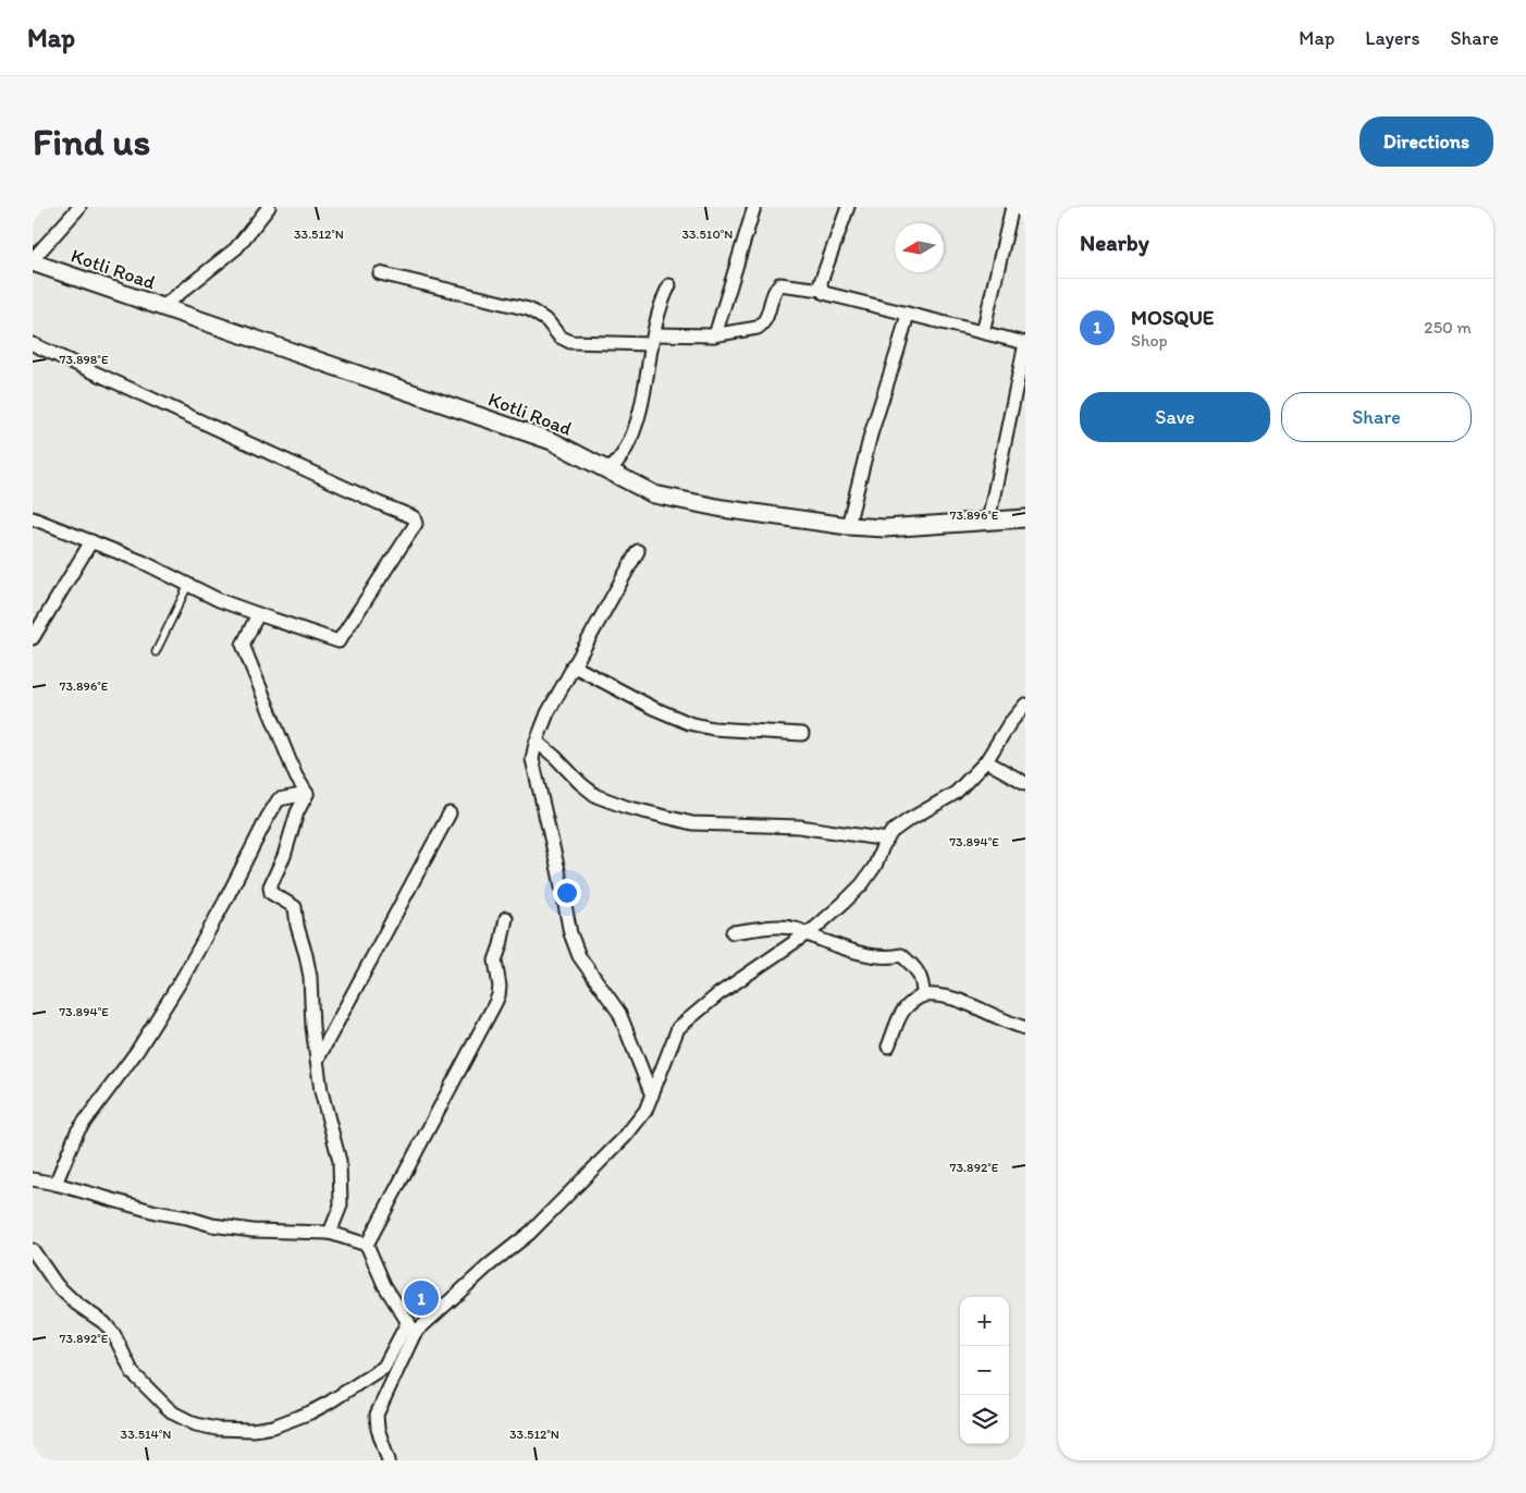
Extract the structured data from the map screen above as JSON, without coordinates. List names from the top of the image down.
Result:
{
  "streets": {
    "main road": ["Kotli Road"]
  },
  "north": "left",
  "page": {
    "header": "Map",
    "nav": ["Map", "Layers", "Share"],
    "buttons": [
      "Directions",
      ["Save", "Share"]
    ],
    "title": "Find us",
    "heading": "Nearby",
    "list": [
      {
        "mark": "1",
        "name": "MOSQUE",
        "note": "Shop",
        "value": "250 m"
      }
    ],
    "pins": "1",
    "map_buttons": ["+", "−"]
  },
  "coordinates": [
    "33.512°N",
    "33.510°N",
    "73.898°E",
    "73.896°E",
    "73.894°E",
    "73.892°E",
    "33.514°N"
  ]
}
